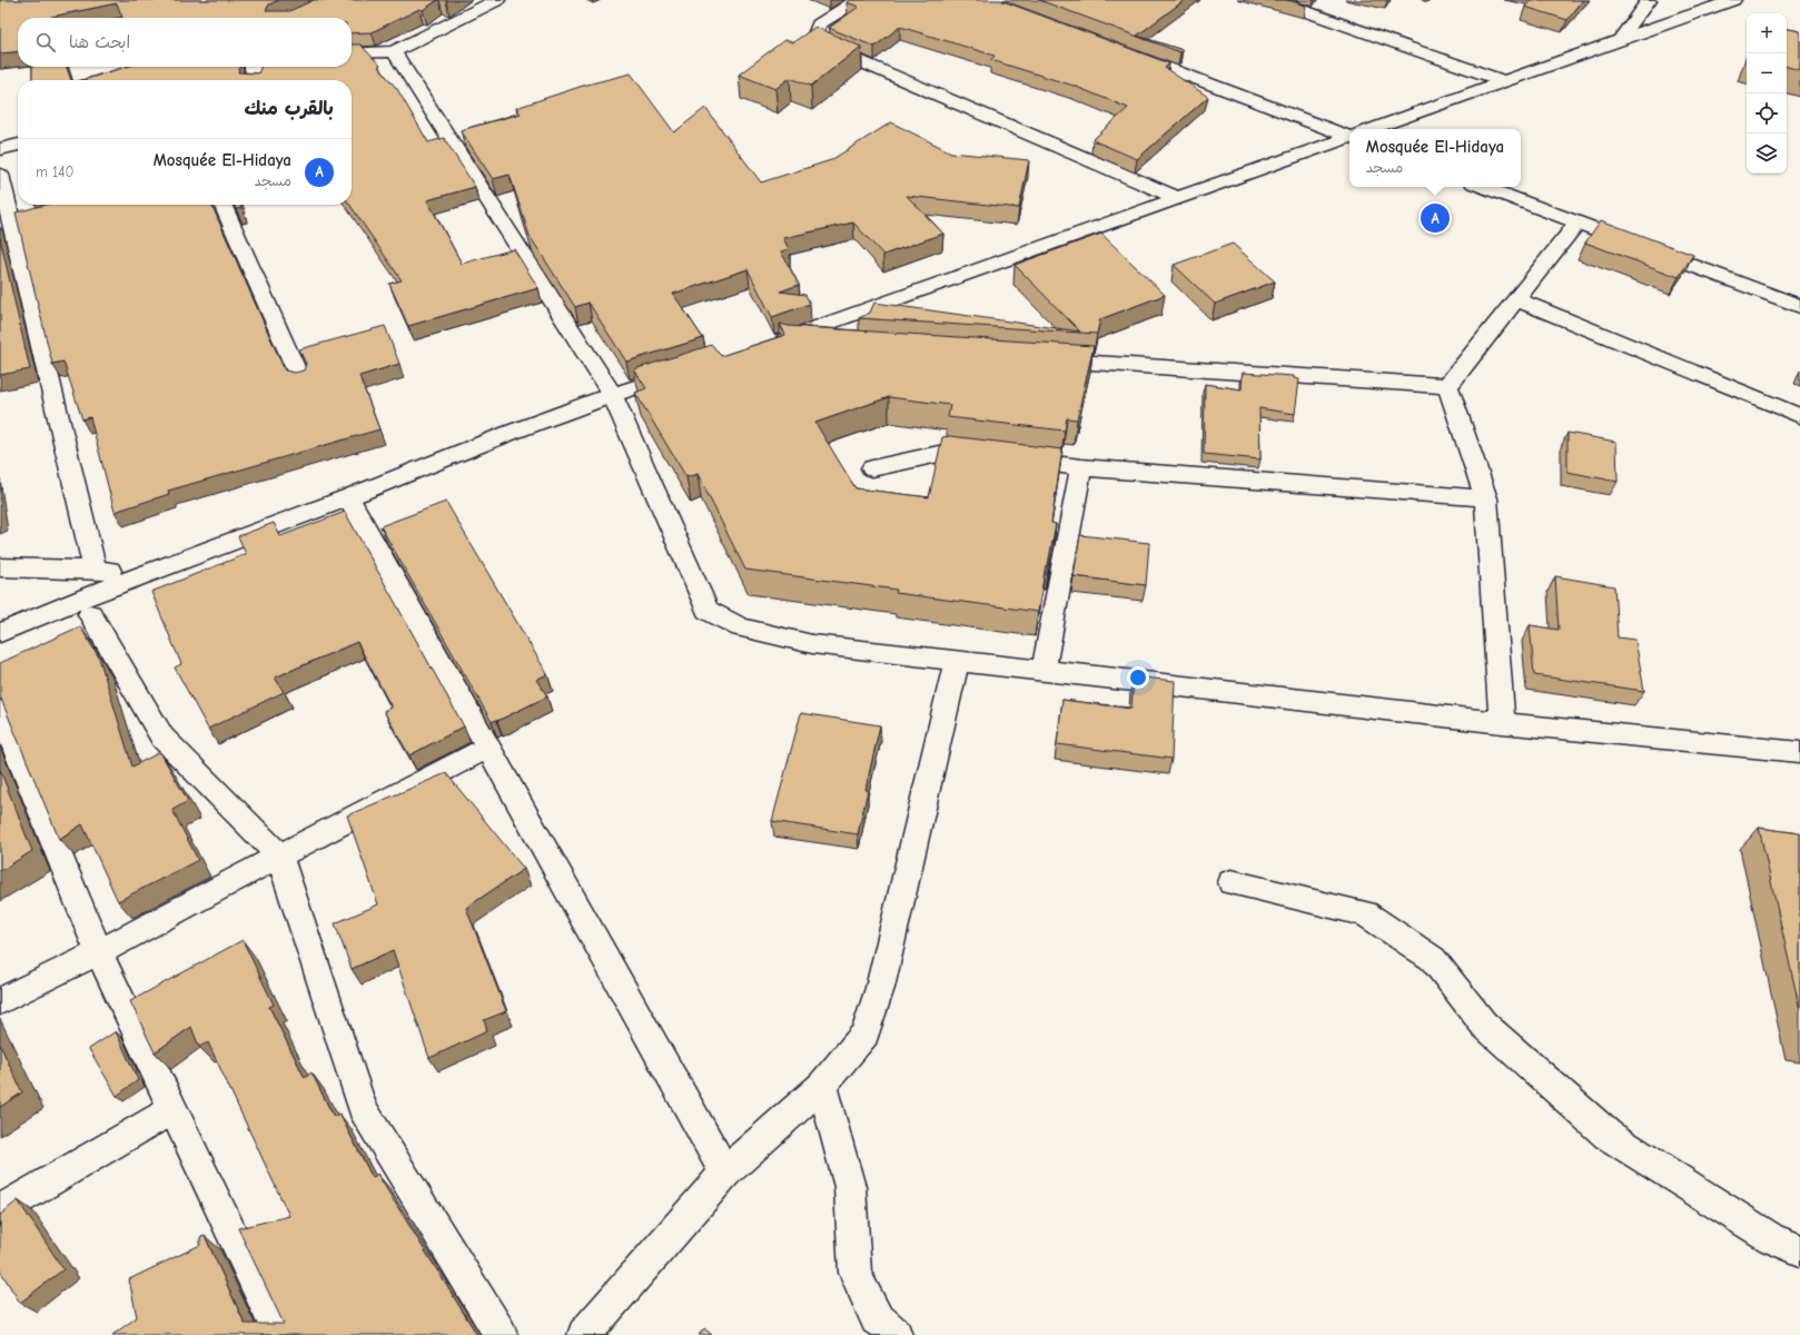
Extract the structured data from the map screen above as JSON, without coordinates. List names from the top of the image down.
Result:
{
  "page": {
    "map_buttons": ["+", "−"],
    "search": "ابحث هنا",
    "heading": "بالقرب منك",
    "popup": ["Mosquée El-Hidaya", "مسجد"],
    "list": [
      {
        "mark": "A",
        "name": "Mosquée El-Hidaya",
        "note": "مسجد",
        "value": "140 m"
      }
    ],
    "pins": "A"
  }
}
